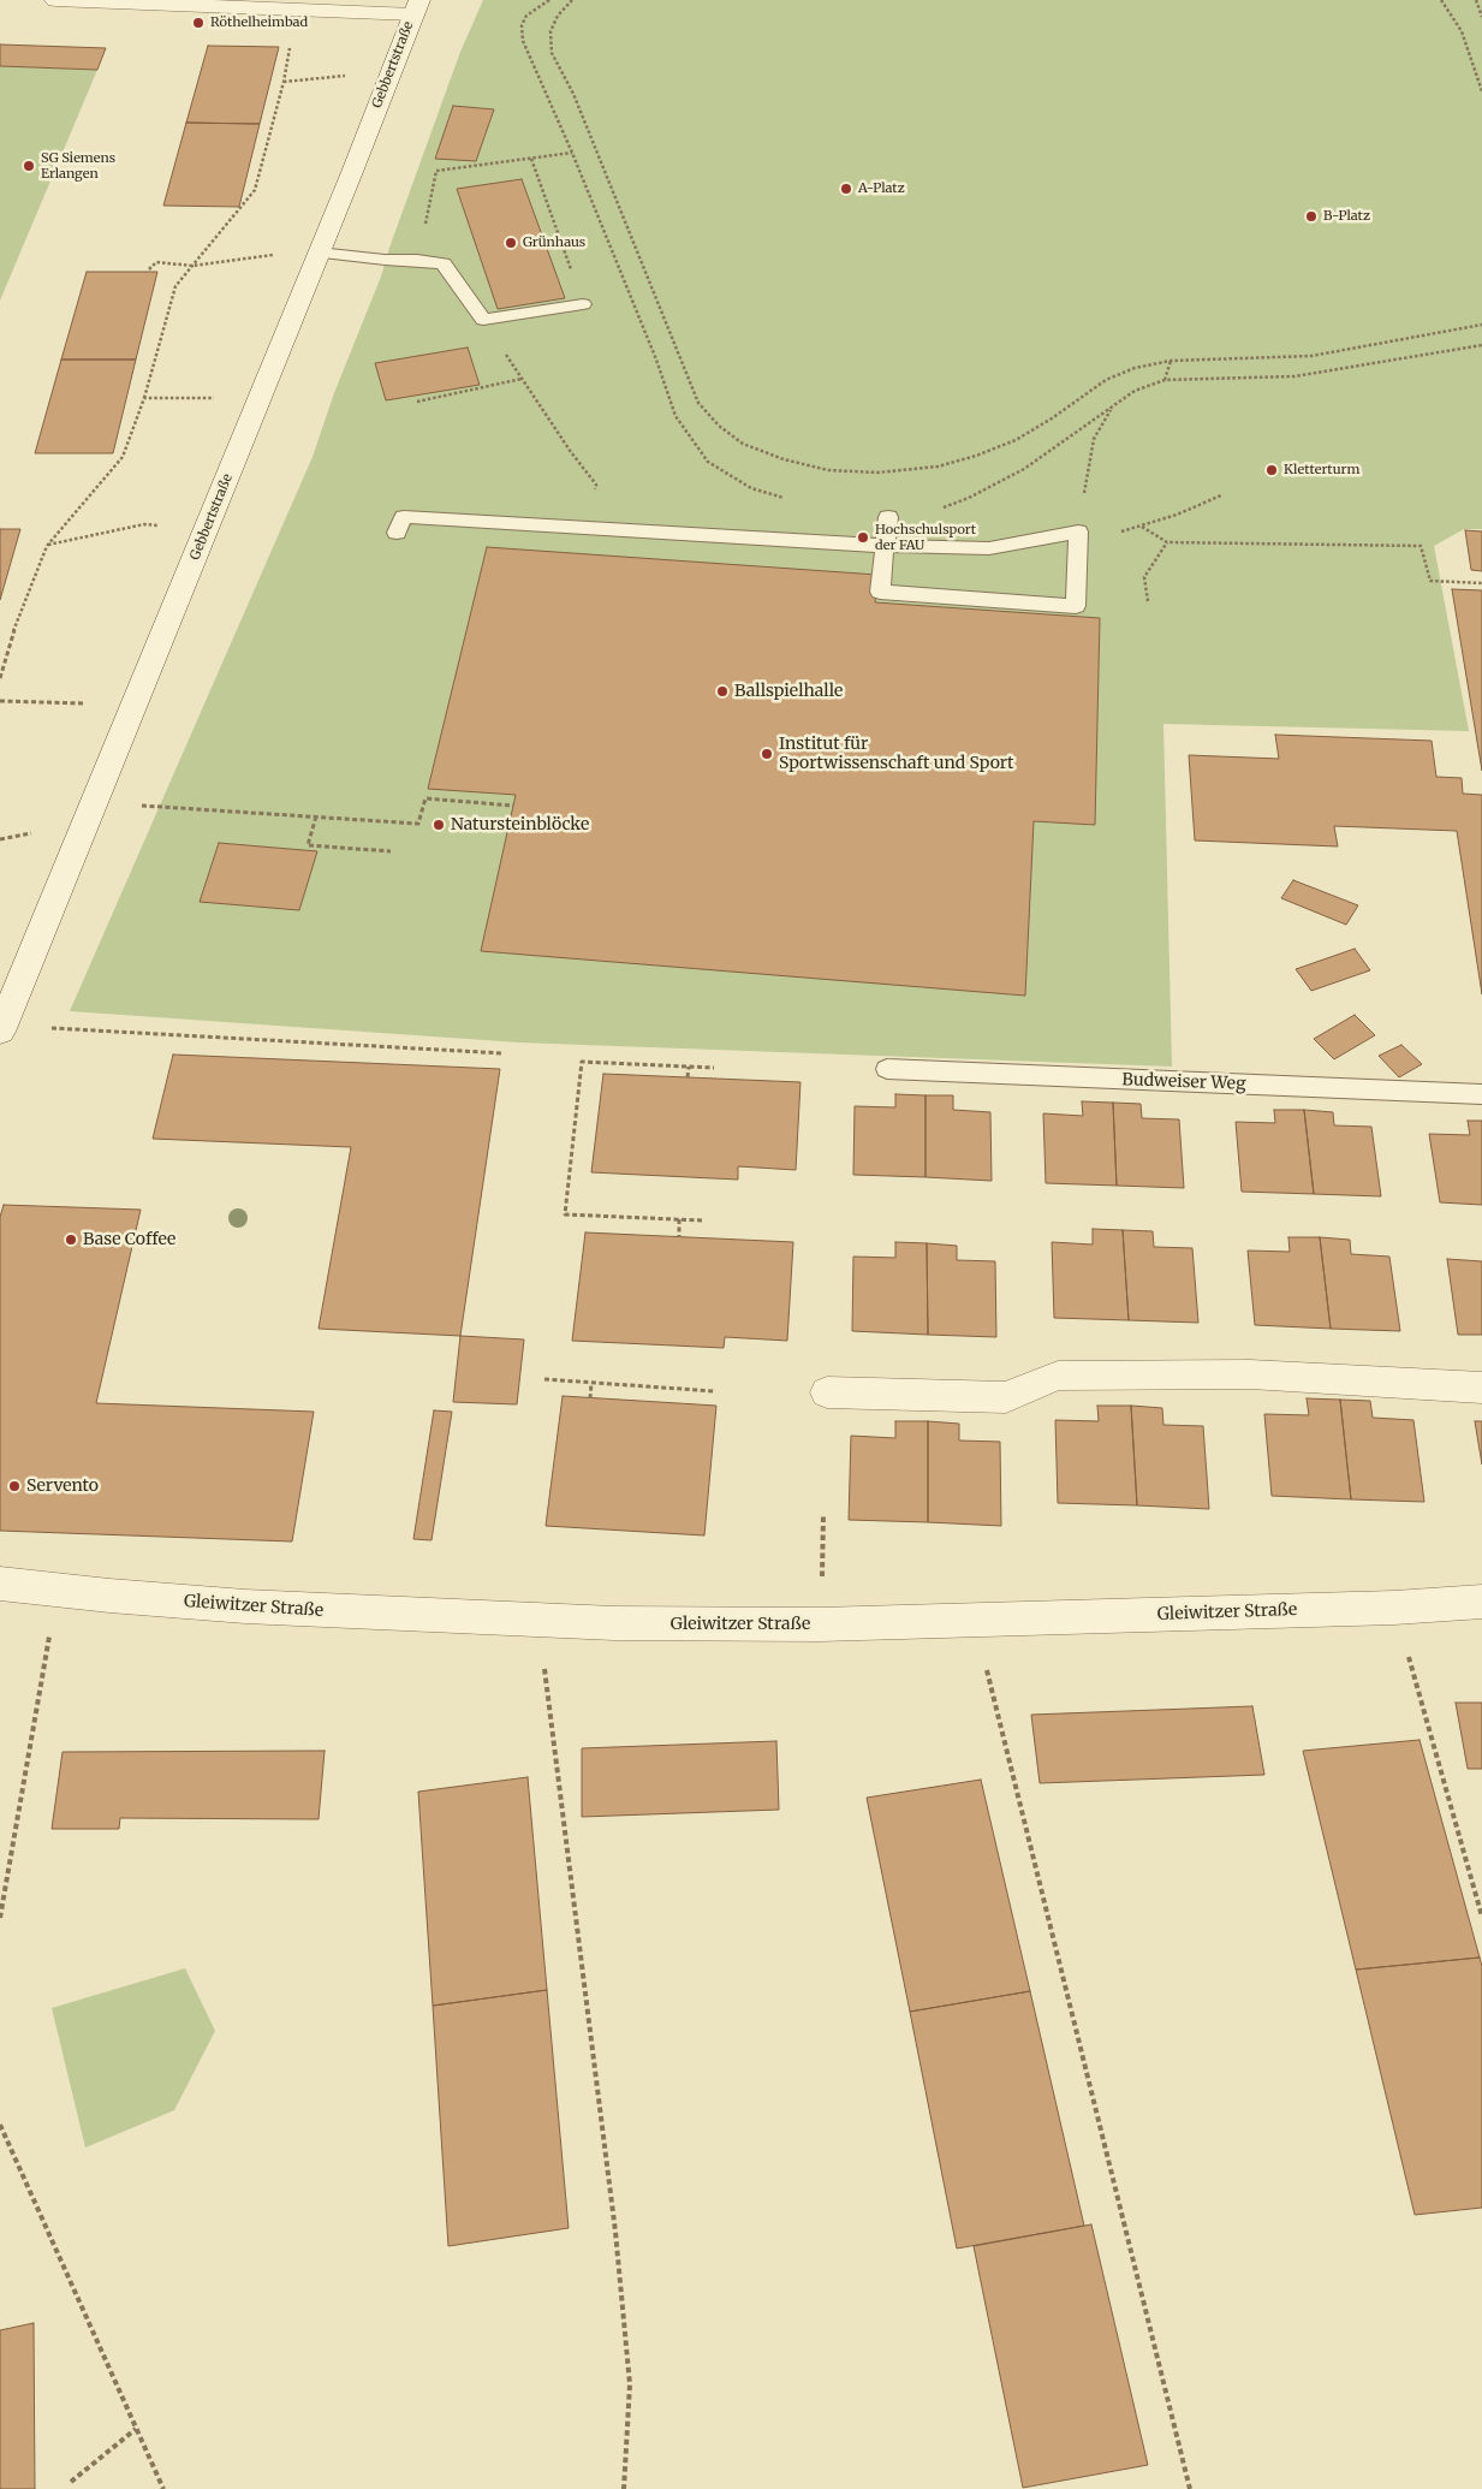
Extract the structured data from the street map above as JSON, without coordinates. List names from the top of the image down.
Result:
{
  "streets": {
    "street": ["Gebbertstraße", "Gleiwitzer Straße"],
    "lane": ["Budweiser Weg"]
  },
  "places": [
    "Röthelheimbad",
    "SG Siemens Erlangen",
    "A-Platz",
    "B-Platz",
    "Grünhaus",
    "Kletterturm",
    "Hochschulsport der FAU",
    "Ballspielhalle",
    "Institut für Sportwissenschaft und Sport",
    "Natursteinblöcke",
    "Base Coffee",
    "Servento"
  ]
}
